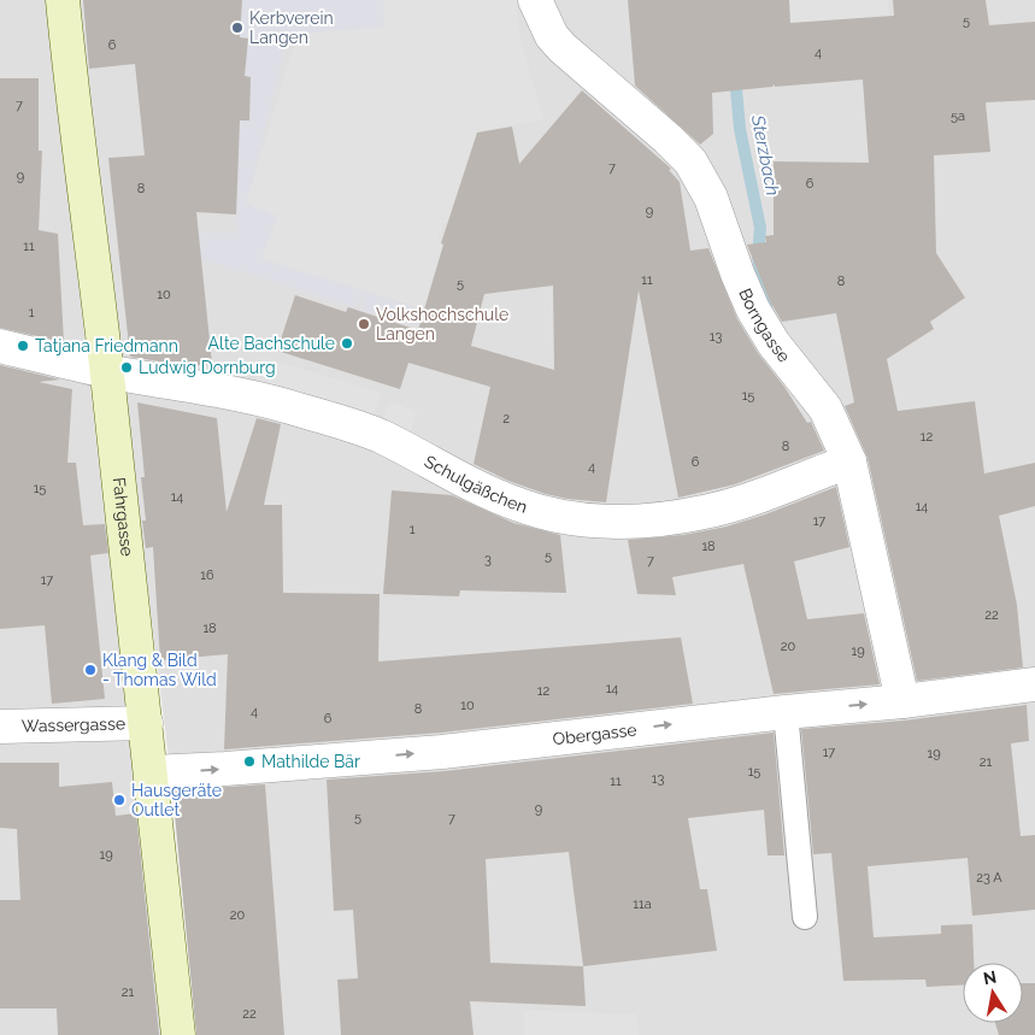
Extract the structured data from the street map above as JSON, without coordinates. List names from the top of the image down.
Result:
{
  "streets": {
    "main road": ["Fahrgasse"],
    "street": [
      "Borngasse",
      "Schulgäßchen",
      "Wassergasse",
      "Obergasse"
    ]
  },
  "crossings": [
    ["Borngasse", "Schulgäßchen"],
    ["Borngasse", "Obergasse"],
    ["Schulgäßchen", "Fahrgasse"],
    ["Fahrgasse", "Wassergasse"],
    ["Fahrgasse", "Obergasse"]
  ],
  "one_way": ["Obergasse"],
  "water": ["Sterzbach"],
  "places": [
    "Kerbverein Langen",
    "Volkshochschule Langen",
    "Alte Bachschule",
    "Tatjana Friedmann",
    "Ludwig Dornburg",
    "Klang & Bild - Thomas Wild",
    "Mathilde Bär",
    "Hausgeräte Outlet"
  ],
  "house_numbers": [
    "5",
    "6",
    "4",
    "7",
    "5a",
    "7",
    "9",
    "6",
    "8",
    "9",
    "11",
    "11",
    "8",
    "5",
    "10",
    "1",
    "13",
    "15",
    "2",
    "12",
    "8",
    "6",
    "4",
    "15",
    "14",
    "14",
    "17",
    "1",
    "18",
    "5",
    "3",
    "7",
    "16",
    "17",
    "22",
    "18",
    "20",
    "19",
    "14",
    "12",
    "10",
    "8",
    "4",
    "6",
    "17",
    "19",
    "21",
    "15",
    "13",
    "11",
    "9",
    "5",
    "7",
    "19",
    "23 A",
    "11a",
    "20",
    "21",
    "22"
  ],
  "north": "top"
}
